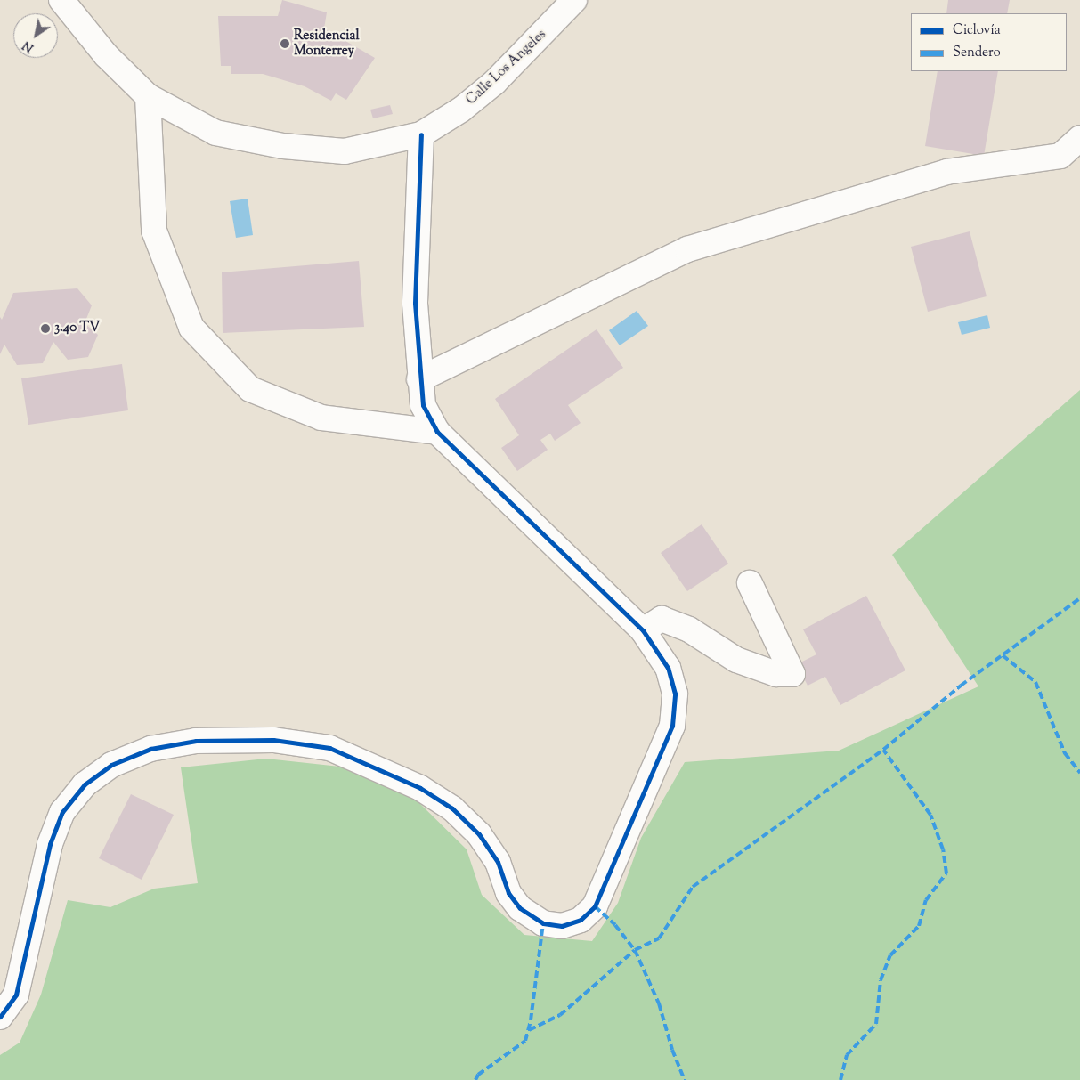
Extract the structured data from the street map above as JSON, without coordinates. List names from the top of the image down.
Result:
{
  "streets": {
    "street": ["Calle Los Angeles"]
  },
  "places": ["Residencial Monterrey", "3.40 TV"],
  "legend": ["Ciclovía", "Sendero"],
  "north": "bottom left"
}
